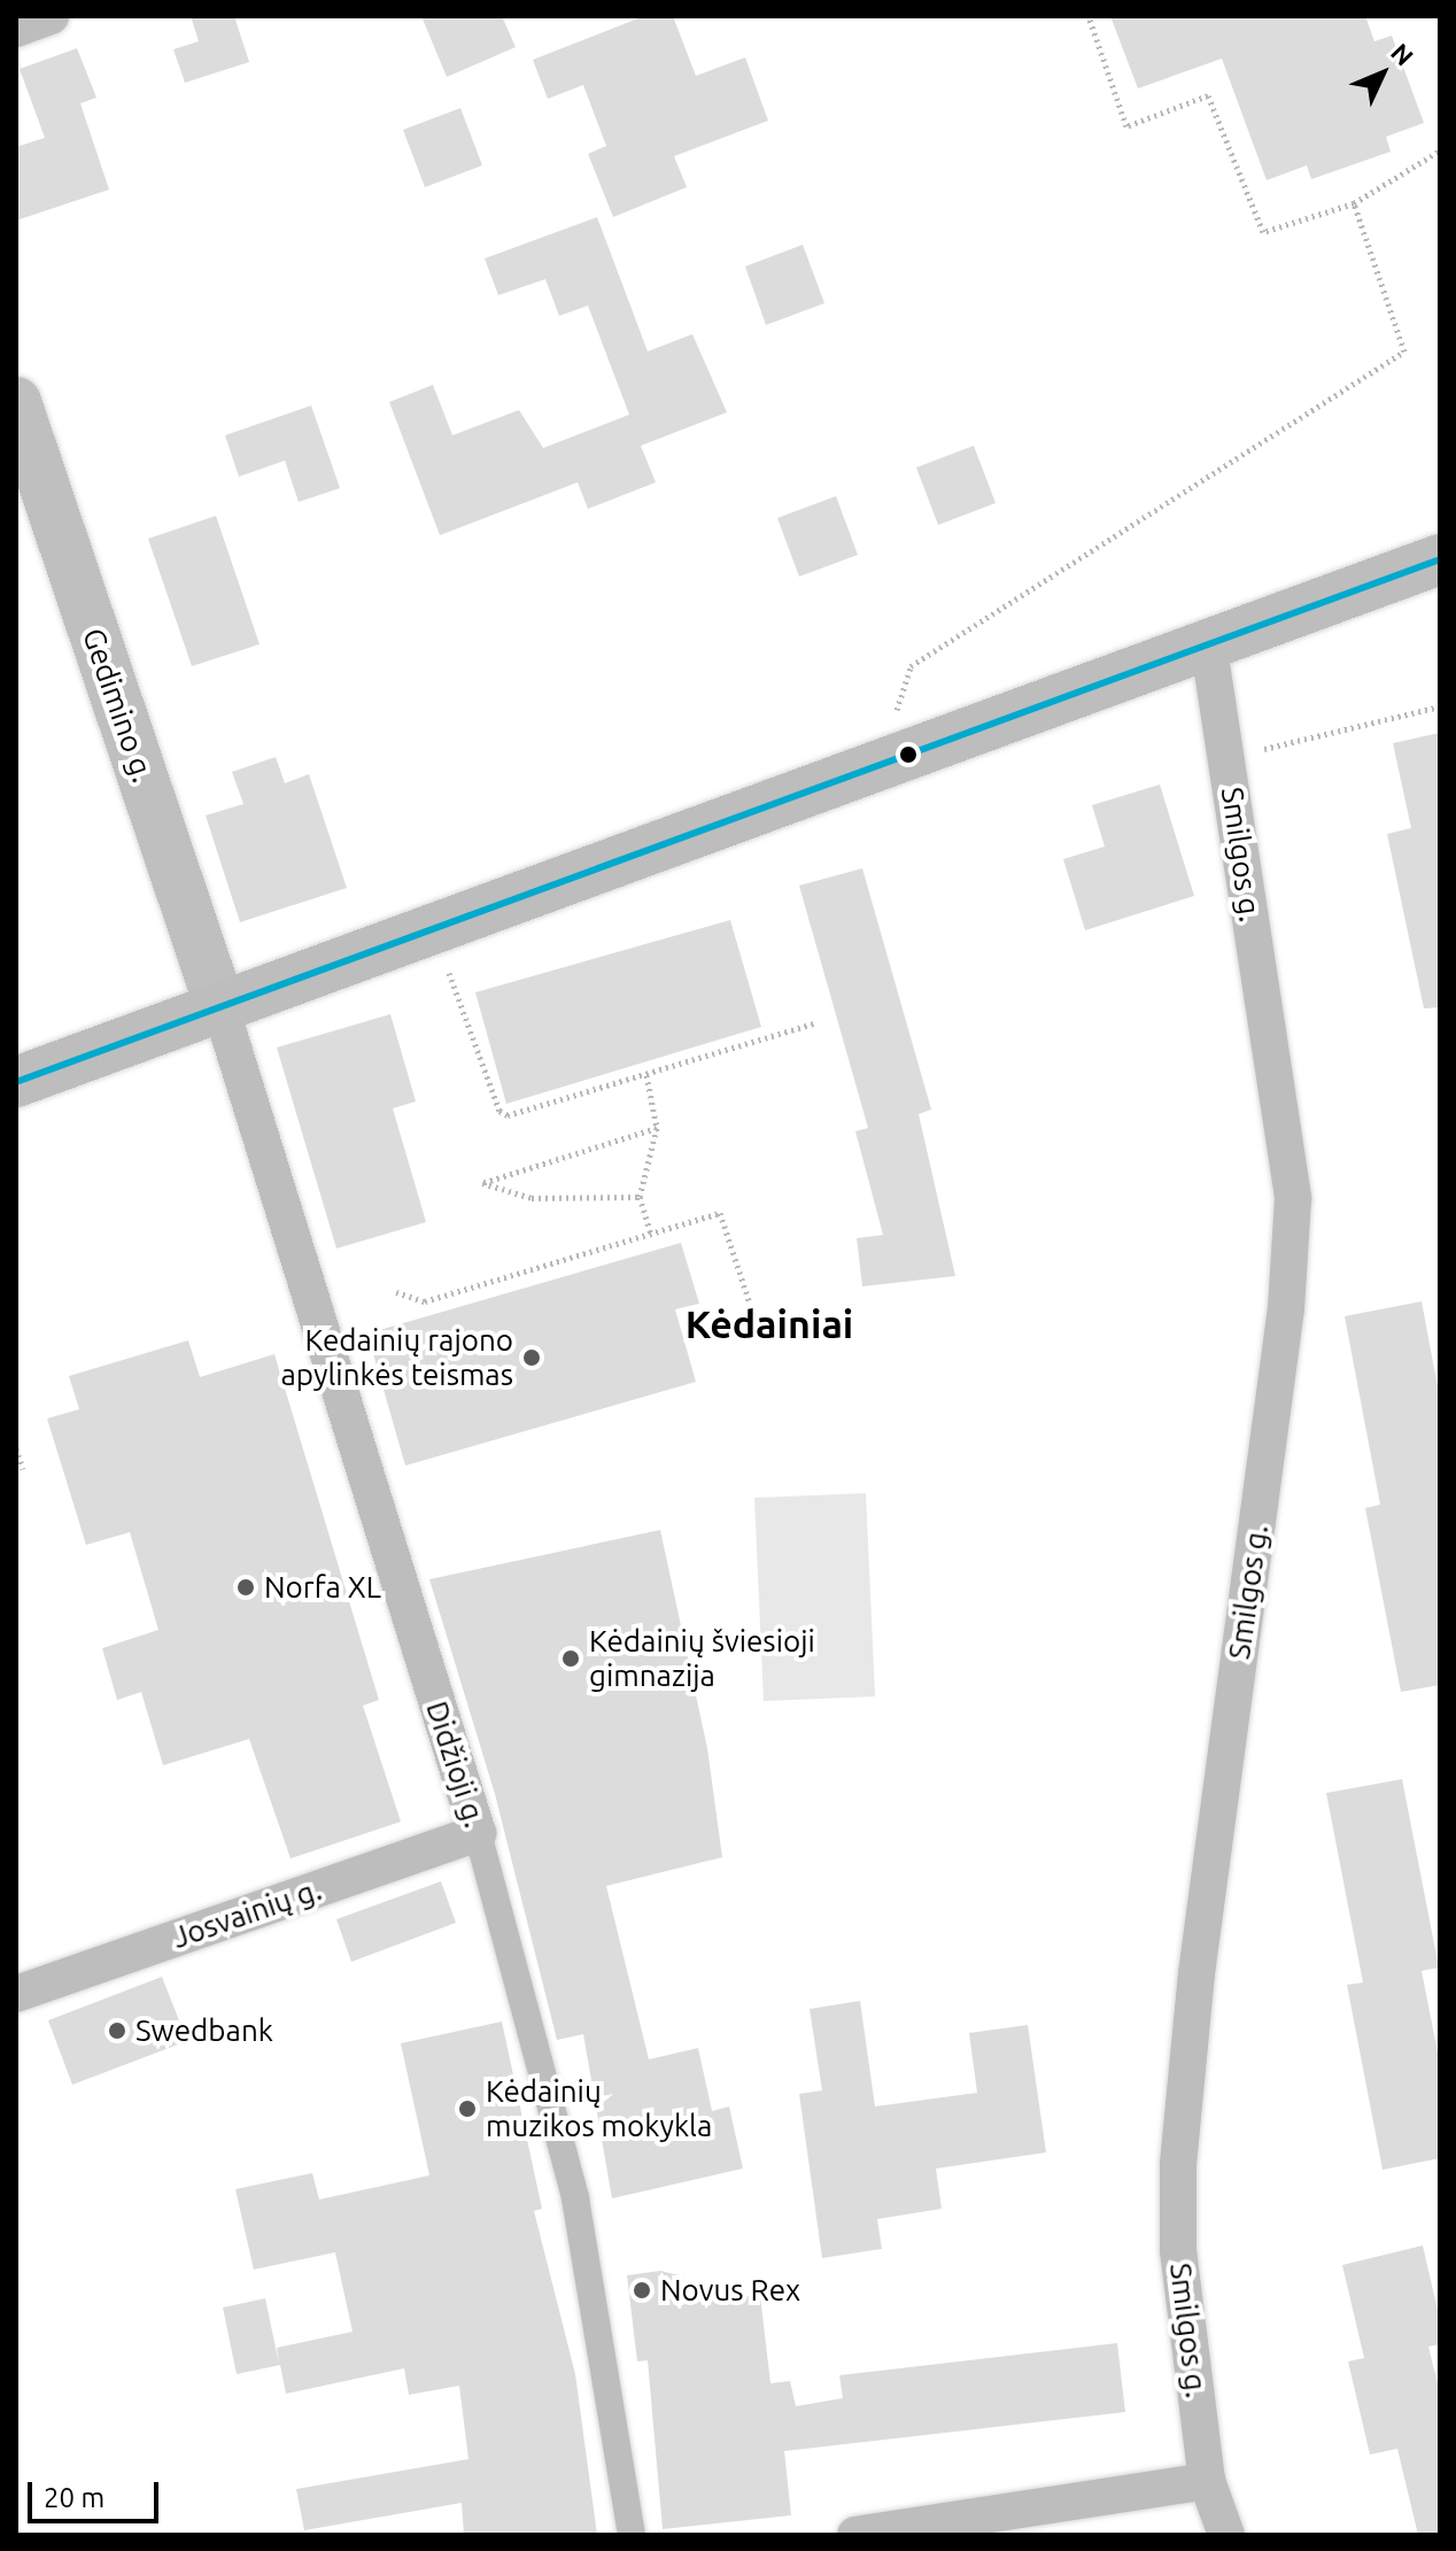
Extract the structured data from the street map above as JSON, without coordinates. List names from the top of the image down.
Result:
{
  "streets": {
    "main road": ["Gedimino g."],
    "street": ["Smilgos g.", "Didžioji g.", "Josvainių g."]
  },
  "crossings": [
    ["Gedimino g.", "Didžioji g."],
    ["Didžioji g.", "Josvainių g."]
  ],
  "districts": ["Kėdainiai"],
  "places": [
    "Kedainių rajono apylinkės teismas",
    "Norfa XL",
    "Kėdainių šviesioji gimnazija",
    "Swedbank",
    "Kėdainių muzikos mokykla",
    "Novus Rex"
  ],
  "scale_bar": "20 m",
  "north": "top right"
}
